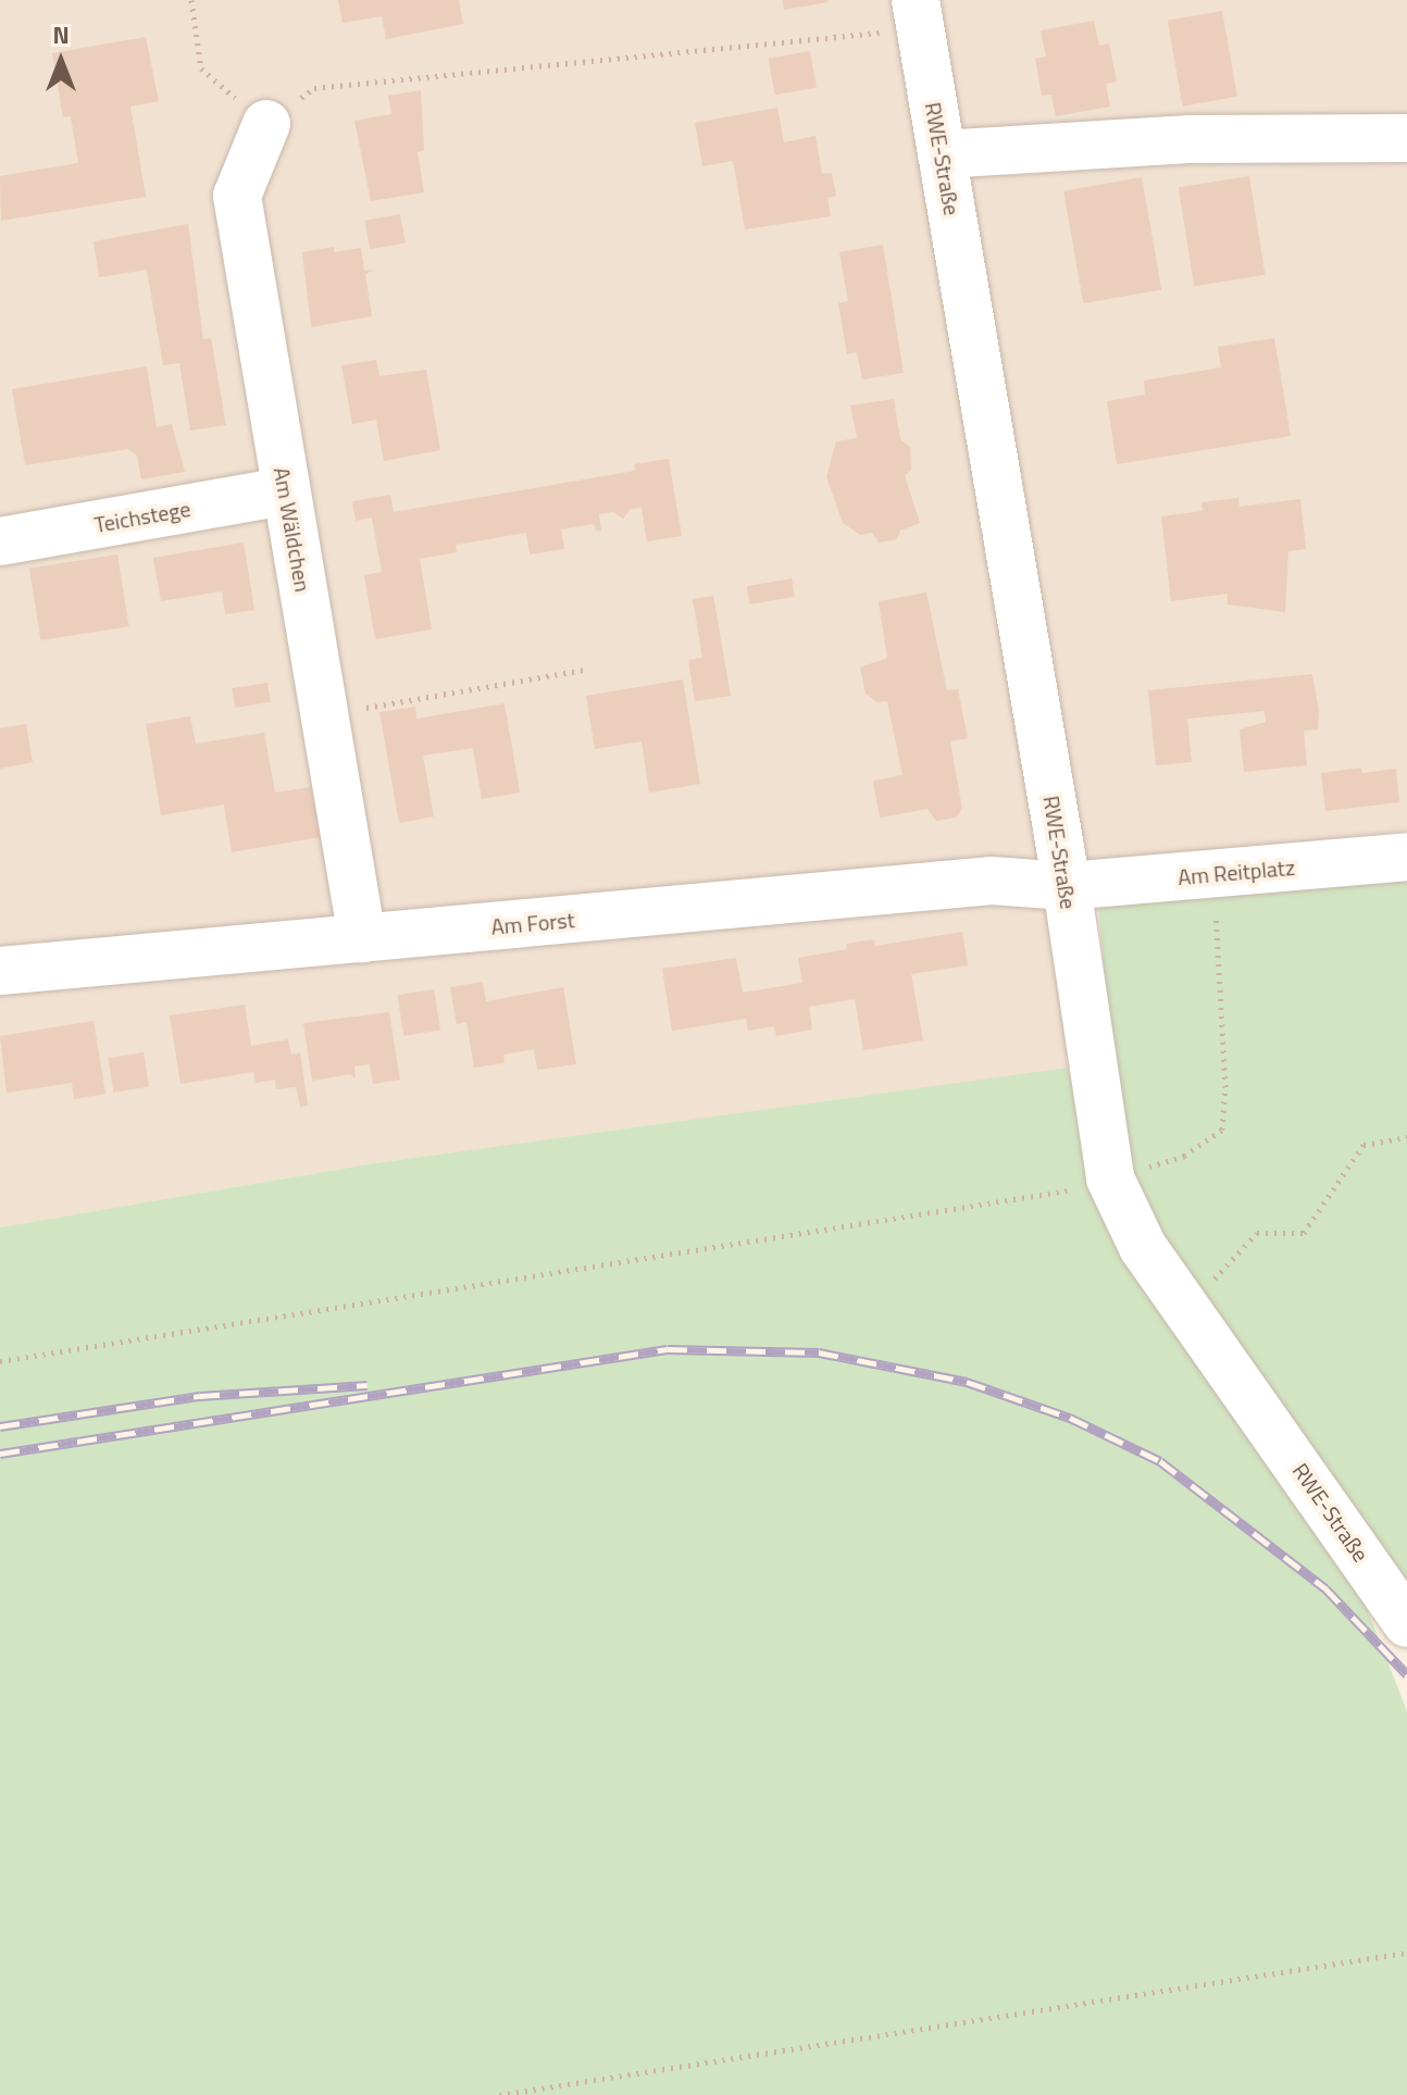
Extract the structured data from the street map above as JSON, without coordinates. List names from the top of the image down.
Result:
{
  "streets": {
    "street": [
      "RWE-Straße",
      "Teichstege",
      "Am Wäldchen",
      "Am Reitplatz",
      "Am Forst"
    ]
  },
  "crossings": [
    ["RWE-Straße", "Am Reitplatz"],
    ["RWE-Straße", "Am Forst"],
    ["Teichstege", "Am Wäldchen"],
    ["Am Wäldchen", "Am Forst"],
    ["Am Reitplatz", "Am Forst"]
  ],
  "north": "top"
}
